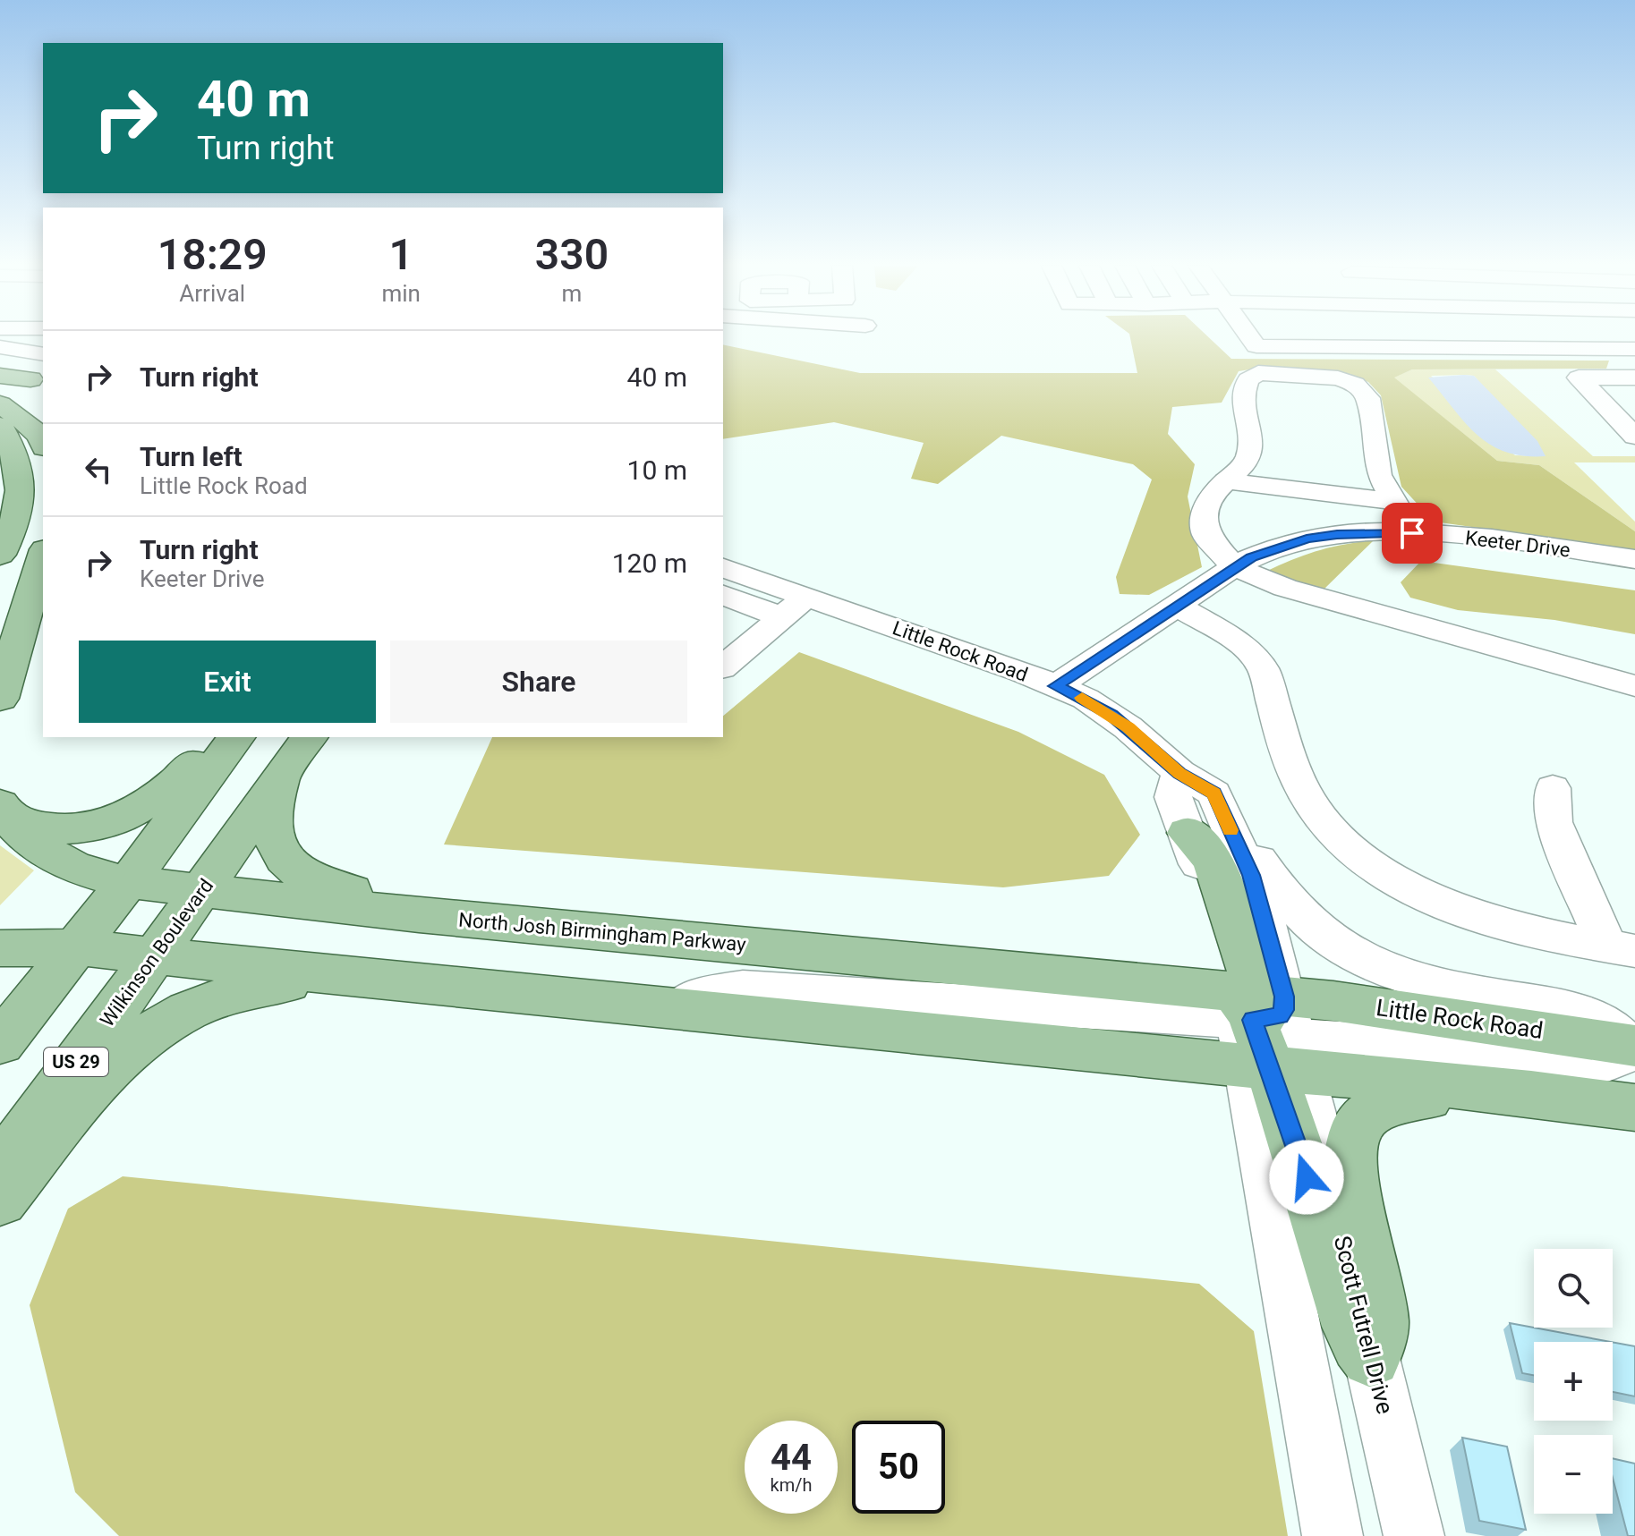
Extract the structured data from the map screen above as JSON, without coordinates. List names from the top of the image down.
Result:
{
  "streets": {
    "main road": [
      "Little Rock Road",
      "North Josh Birmingham Parkway",
      "Wilkinson Boulevard",
      "US 29"
    ],
    "street": ["Keeter Drive", "Scott Futrell Drive"]
  },
  "crossings": [
    ["Keeter Drive", "Little Rock Road"],
    ["Little Rock Road", "North Josh Birmingham Parkway"],
    ["North Josh Birmingham Parkway", "Wilkinson Boulevard"]
  ],
  "page": {
    "turn": ["40 m", "Turn right"],
    "eta": [
      "18:29",
      "Arrival",
      "1",
      "min",
      "330",
      "m"
    ],
    "list": [
      {
        "name": "Turn right",
        "value": "40 m"
      },
      {
        "name": "Turn left",
        "note": "Little Rock Road",
        "value": "10 m"
      },
      {
        "name": "Turn right",
        "note": "Keeter Drive",
        "value": "120 m"
      }
    ],
    "buttons": ["Exit", "Share"],
    "map_buttons": ["+", "−"],
    "speed": "44 km/h",
    "limit": "50"
  }
}
